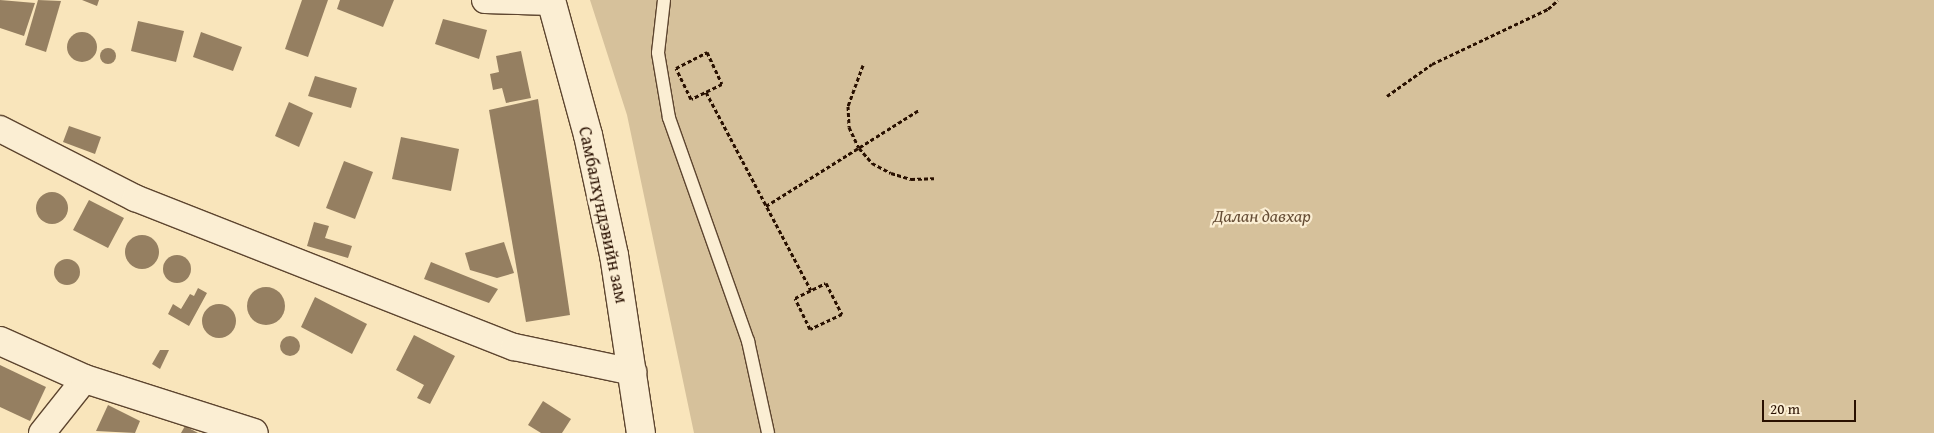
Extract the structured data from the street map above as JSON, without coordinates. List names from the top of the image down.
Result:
{
  "streets": {
    "street": ["Самбалхүндэвийн зам"]
  },
  "parks": ["Далан давхар"],
  "scale_bar": "20 m"
}
